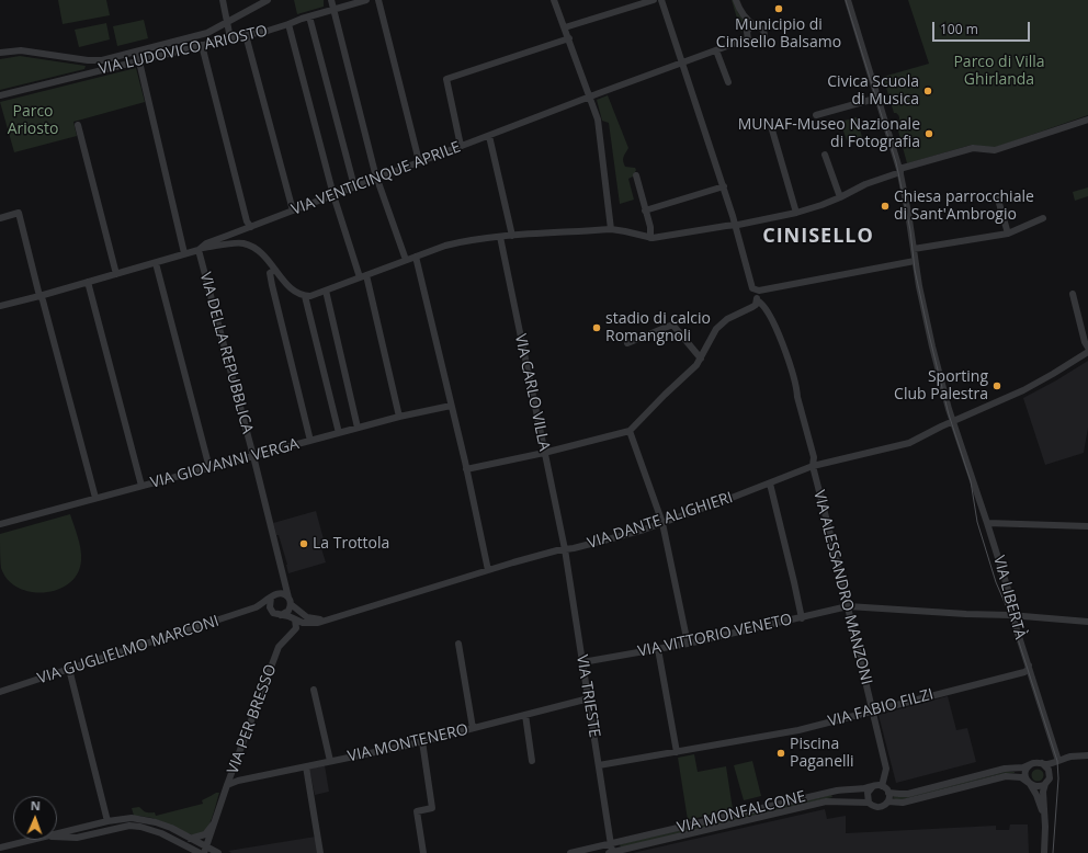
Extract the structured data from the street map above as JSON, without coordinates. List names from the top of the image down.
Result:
{
  "streets": {
    "street": [
      "VIA LUDOVICO ARIOSTO",
      "VIA VENTICINQUE APRILE",
      "VIA DELLA REPUBBLICA",
      "VIA CARLO VILLA",
      "VIA GIOVANNI VERGA",
      "VIA DANTE ALIGHIERI",
      "VIA ALESSANDRO MANZONI",
      "VIA LIBERTÀ",
      "VIA VITTORIO VENETO",
      "VIA GUGLIELMO MARCONI",
      "VIA TRIESTE",
      "VIA FABIO FILZI",
      "VIA PER BRESSO",
      "VIA MONTENERO",
      "VIA MONFALCONE"
    ]
  },
  "crossings": [
    ["VIA VENTICINQUE APRILE", "VIA DELLA REPUBBLICA"],
    ["VIA DELLA REPUBBLICA", "VIA GIOVANNI VERGA"],
    ["VIA DELLA REPUBBLICA", "VIA DANTE ALIGHIERI"],
    ["VIA DELLA REPUBBLICA", "VIA GUGLIELMO MARCONI"],
    ["VIA CARLO VILLA", "VIA DANTE ALIGHIERI"],
    ["VIA CARLO VILLA", "VIA TRIESTE"],
    ["VIA DANTE ALIGHIERI", "VIA ALESSANDRO MANZONI"],
    ["VIA DANTE ALIGHIERI", "VIA LIBERTÀ"],
    ["VIA DANTE ALIGHIERI", "VIA GUGLIELMO MARCONI"],
    ["VIA DANTE ALIGHIERI", "VIA TRIESTE"],
    ["VIA DANTE ALIGHIERI", "VIA PER BRESSO"],
    ["VIA ALESSANDRO MANZONI", "VIA VITTORIO VENETO"],
    ["VIA ALESSANDRO MANZONI", "VIA FABIO FILZI"],
    ["VIA ALESSANDRO MANZONI", "VIA MONFALCONE"],
    ["VIA LIBERTÀ", "VIA VITTORIO VENETO"],
    ["VIA LIBERTÀ", "VIA FABIO FILZI"],
    ["VIA VITTORIO VENETO", "VIA TRIESTE"],
    ["VIA TRIESTE", "VIA FABIO FILZI"],
    ["VIA TRIESTE", "VIA MONTENERO"],
    ["VIA TRIESTE", "VIA MONFALCONE"],
    ["VIA PER BRESSO", "VIA MONTENERO"]
  ],
  "districts": ["CINISELLO"],
  "parks": ["Parco di Villa Ghirlanda", "Parco Ariosto"],
  "places": [
    "Municipio di Cinisello Balsamo",
    "Civica Scuola di Musica",
    "MUNAF-Museo Nazionale di Fotografia",
    "Chiesa parrocchiale di Sant'Ambrogio",
    "stadio di calcio Romangnoli",
    "Sporting Club Palestra",
    "La Trottola",
    "Piscina Paganelli"
  ],
  "scale_bar": "100 m",
  "north": "top"
}
